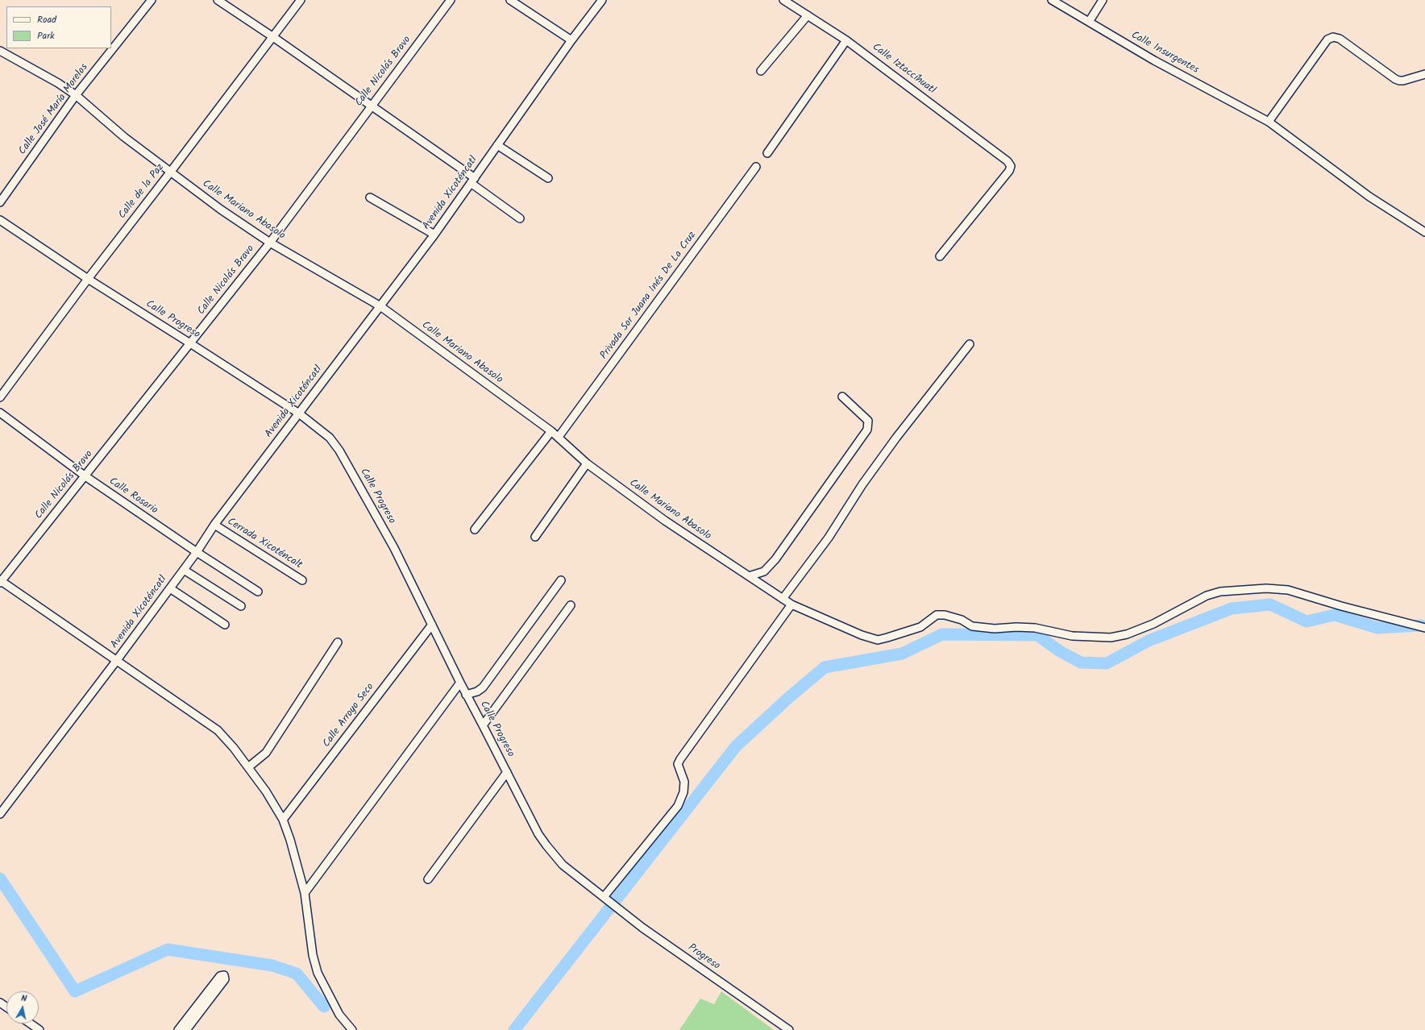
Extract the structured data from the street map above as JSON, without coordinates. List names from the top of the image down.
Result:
{
  "streets": {
    "street": [
      "Calle Insurgentes",
      "Calle Iztaccíhuatl",
      "Calle Nicolás Bravo",
      "Calle José María Morelos",
      "Calle de la Paz",
      "Avenida Xicoténcatl",
      "Calle Mariano Abasolo",
      "Privada Sor Juana Inés De La Cruz",
      "Calle Progreso",
      "Calle Rosario",
      "Cerrada Xicoténcalt",
      "Calle Arroyo Seco",
      "Progreso"
    ]
  },
  "crossings": [
    ["Calle Nicolás Bravo", "Calle Mariano Abasolo"],
    ["Calle Nicolás Bravo", "Calle Progreso"],
    ["Calle Nicolás Bravo", "Calle Rosario"],
    ["Calle José María Morelos", "Calle Mariano Abasolo"],
    ["Calle de la Paz", "Calle Mariano Abasolo"],
    ["Calle de la Paz", "Calle Progreso"],
    ["Avenida Xicoténcatl", "Calle Mariano Abasolo"],
    ["Avenida Xicoténcatl", "Calle Progreso"],
    ["Avenida Xicoténcatl", "Calle Rosario"],
    ["Avenida Xicoténcatl", "Cerrada Xicoténcalt"],
    ["Calle Mariano Abasolo", "Privada Sor Juana Inés De La Cruz"],
    ["Calle Progreso", "Calle Arroyo Seco"],
    ["Calle Progreso", "Progreso"]
  ],
  "legend": ["Road", "Park"],
  "north": "top"
}
